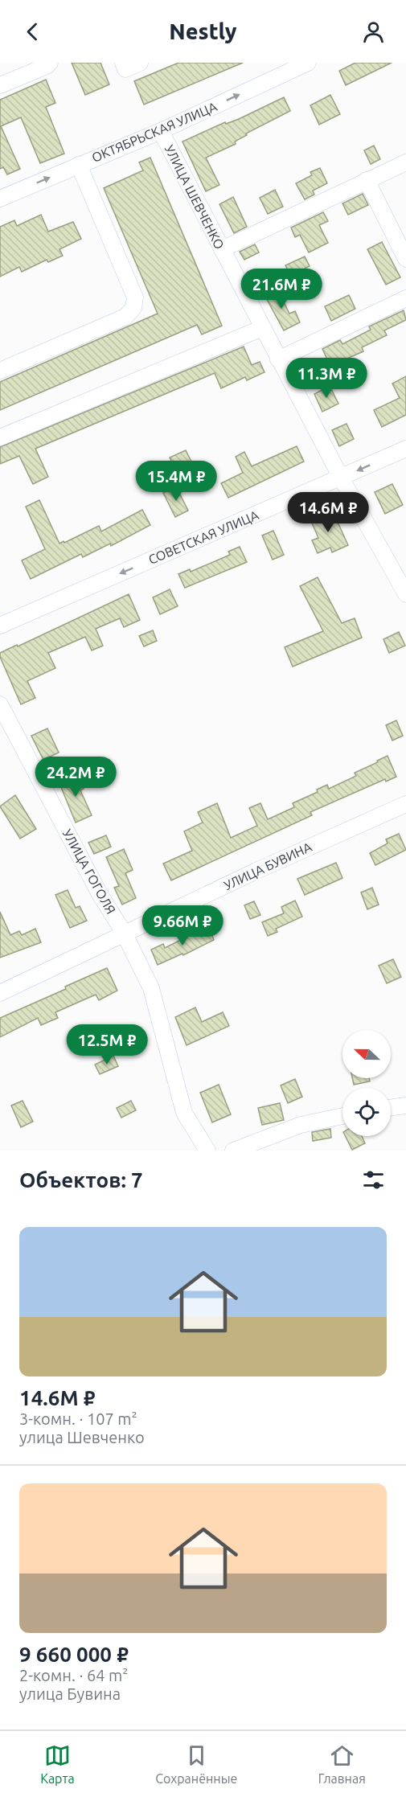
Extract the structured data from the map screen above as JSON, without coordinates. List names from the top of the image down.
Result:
{
  "streets": {
    "street": [
      "ОКТЯБРЬСКАЯ УЛИЦА",
      "УЛИЦА ШЕВЧЕНКО",
      "СОВЕТСКАЯ УЛИЦА",
      "УЛИЦА БУВИНА",
      "УЛИЦА ГОГОЛЯ"
    ]
  },
  "crossings": [
    ["ОКТЯБРЬСКАЯ УЛИЦА", "УЛИЦА ШЕВЧЕНКО"],
    ["УЛИЦА ШЕВЧЕНКО", "СОВЕТСКАЯ УЛИЦА"],
    ["УЛИЦА БУВИНА", "УЛИЦА ГОГОЛЯ"]
  ],
  "one_way": ["СОВЕТСКАЯ УЛИЦА"],
  "north": "left",
  "page": {
    "header": "Nestly",
    "price": [
      "21.6M ₽",
      "11.3M ₽",
      "15.4M ₽",
      "14.6M ₽",
      "24.2M ₽",
      "9.66M ₽",
      "12.5M ₽"
    ],
    "heading": "Объектов: 7",
    "list": [
      {
        "name": "14.6M ₽",
        "note": "3-комн. · 107 m² · улица Шевченко"
      },
      {
        "name": "9 660 000 ₽",
        "note": "2-комн. · 64 m² · улица Бувина"
      }
    ],
    "tabs": ["Карта", "Сохранённые", "Главная"]
  }
}
